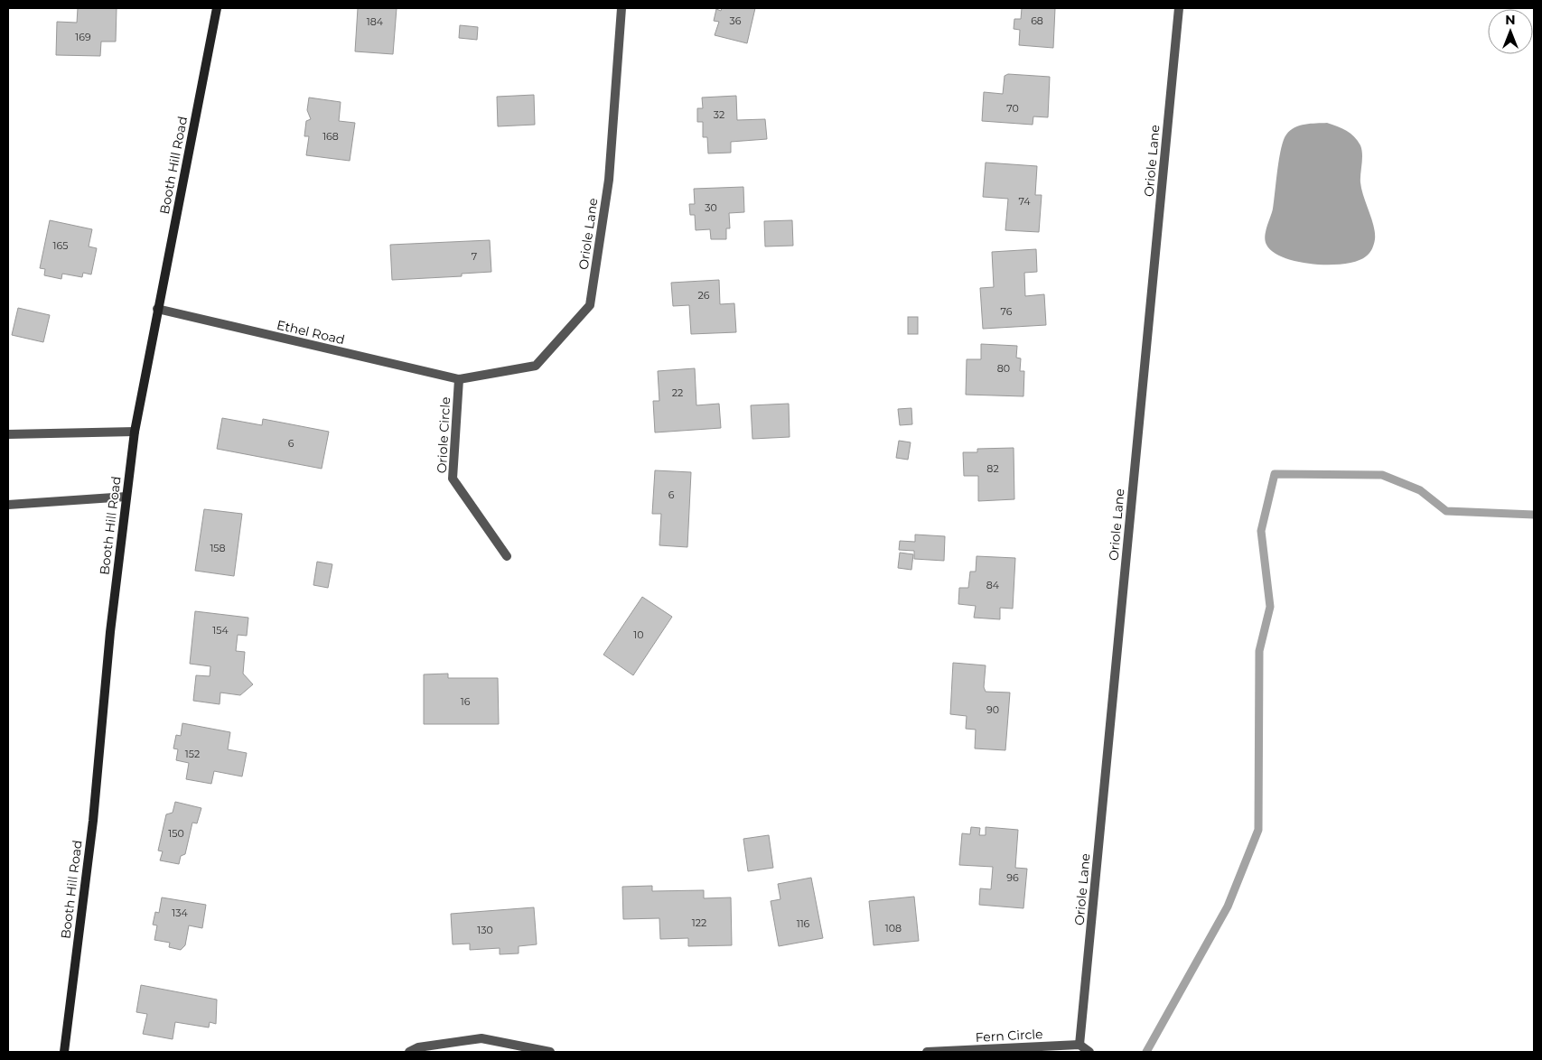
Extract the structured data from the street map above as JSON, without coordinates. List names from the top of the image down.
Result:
{
  "streets": {
    "street": [
      "Oriole Lane",
      "Booth Hill Road",
      "Ethel Road",
      "Oriole Circle",
      "Fern Circle"
    ]
  },
  "crossings": [
    ["Oriole Lane", "Ethel Road"],
    ["Oriole Lane", "Oriole Circle"],
    ["Oriole Lane", "Fern Circle"],
    ["Booth Hill Road", "Ethel Road"],
    ["Ethel Road", "Oriole Circle"]
  ],
  "house_numbers": [
    "36",
    "68",
    "184",
    "169",
    "70",
    "32",
    "168",
    "74",
    "30",
    "165",
    "7",
    "26",
    "76",
    "80",
    "22",
    "6",
    "82",
    "6",
    "158",
    "84",
    "154",
    "10",
    "16",
    "90",
    "152",
    "150",
    "96",
    "134",
    "122",
    "116",
    "108",
    "130"
  ],
  "north": "top"
}
